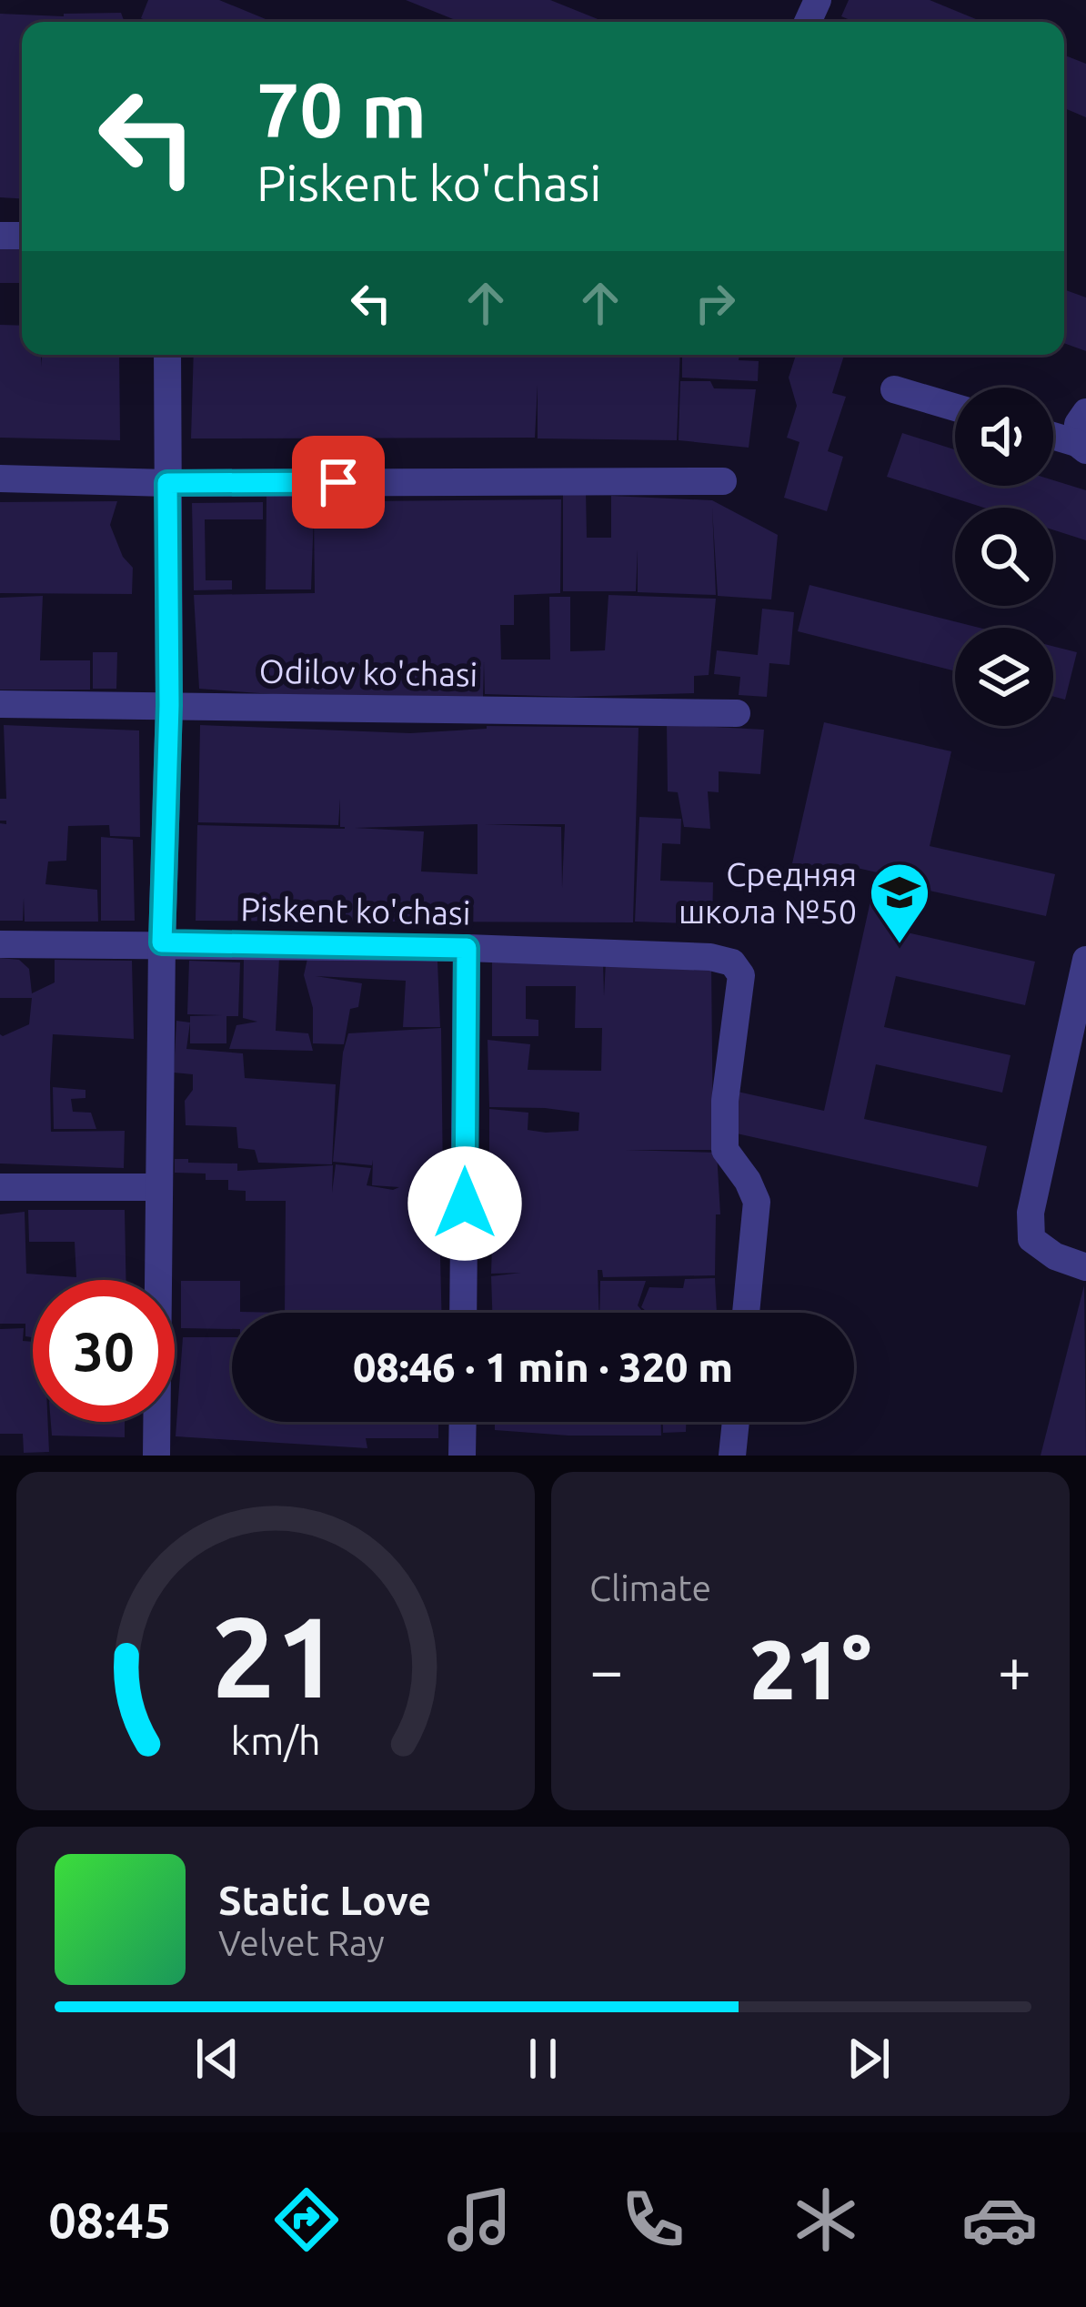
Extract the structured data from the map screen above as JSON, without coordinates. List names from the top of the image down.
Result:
{
  "streets": {
    "street": ["Odilov ko'chasi", "Piskent ko'chasi"]
  },
  "places": {
    "school or university": ["Средняя школа №50"]
  },
  "page": {
    "turn": ["70 m", "Piskent ko'chasi"],
    "limit": "30",
    "trip": "08:46 · 1 min · 320 m",
    "tile": "Climate",
    "heat": ["−", "21°", "+"],
    "song": ["Static Love", "Velvet Ray"],
    "tabs": "08:45",
    "gauge": ["21", "km/h"]
  }
}
